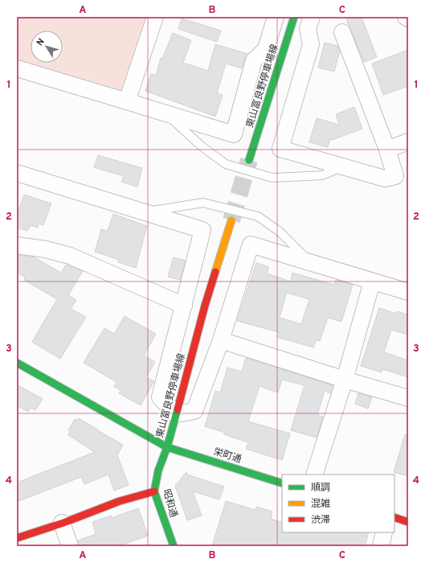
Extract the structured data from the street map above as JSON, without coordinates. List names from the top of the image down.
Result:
{
  "streets": {
    "main road": ["東山富良野停車場線", "栄町通", "昭和通"]
  },
  "crossings": [
    ["東山富良野停車場線", "栄町通"],
    ["東山富良野停車場線", "昭和通"],
    ["栄町通", "昭和通"]
  ],
  "legend": ["順調", "混雑", "渋滞"],
  "north": "top left",
  "grid": {
    "columns": ["A", "B", "C"],
    "rows": [
      "1",
      "2",
      "3",
      "4"
    ]
  }
}
